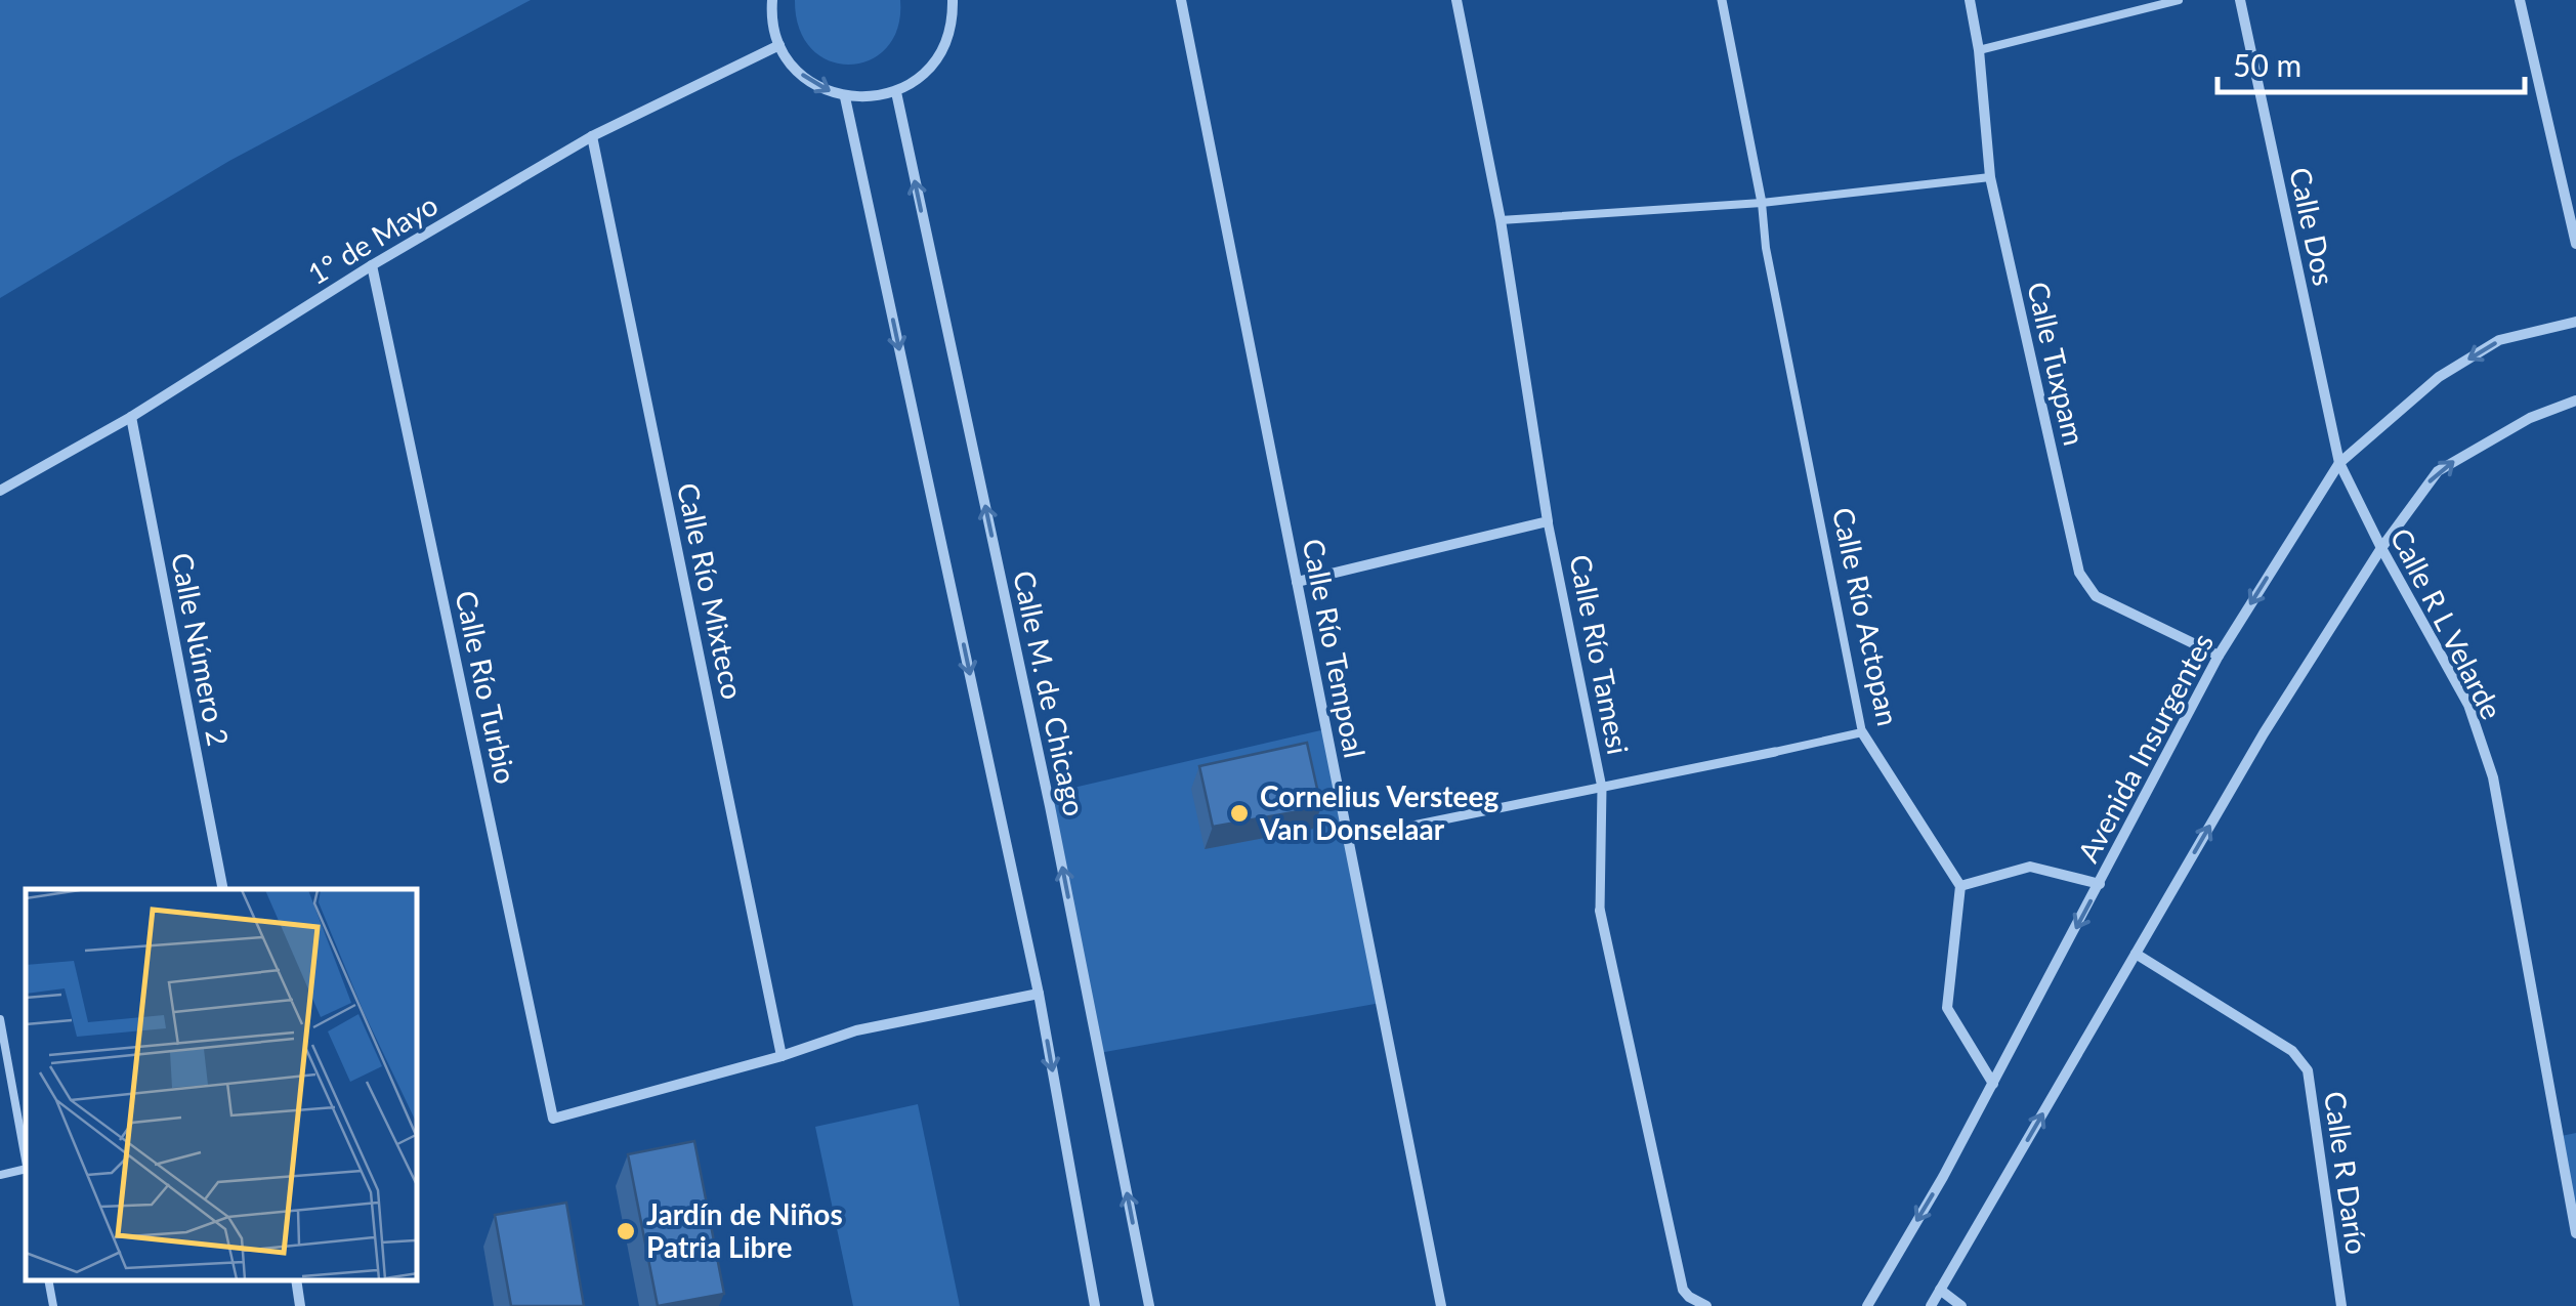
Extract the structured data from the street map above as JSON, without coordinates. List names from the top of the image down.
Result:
{
  "streets": {
    "street": [
      "Calle Dos",
      "1° de Mayo",
      "Calle Tuxpam",
      "Calle Río Mixteco",
      "Calle Río Actopan",
      "Calle R L Velarde",
      "Calle Río Tempoal",
      "Calle Número 2",
      "Calle Río Tamesi",
      "Calle Río Turbio",
      "Calle M. de Chicago",
      "Avenida Insurgentes",
      "Calle R Darío"
    ]
  },
  "crossings": [
    ["Calle Dos", "Calle R L Velarde"],
    ["Calle Dos", "Avenida Insurgentes"],
    ["1° de Mayo", "Calle Río Mixteco"],
    ["1° de Mayo", "Calle Número 2"],
    ["1° de Mayo", "Calle Río Turbio"],
    ["Calle Tuxpam", "Avenida Insurgentes"],
    ["Calle Río Mixteco", "Calle Río Turbio"],
    ["Calle R L Velarde", "Avenida Insurgentes"]
  ],
  "places": ["Cornelius Versteeg Van Donselaar", "Jardín de Niños Patria Libre"],
  "scale_bar": "50 m"
}
